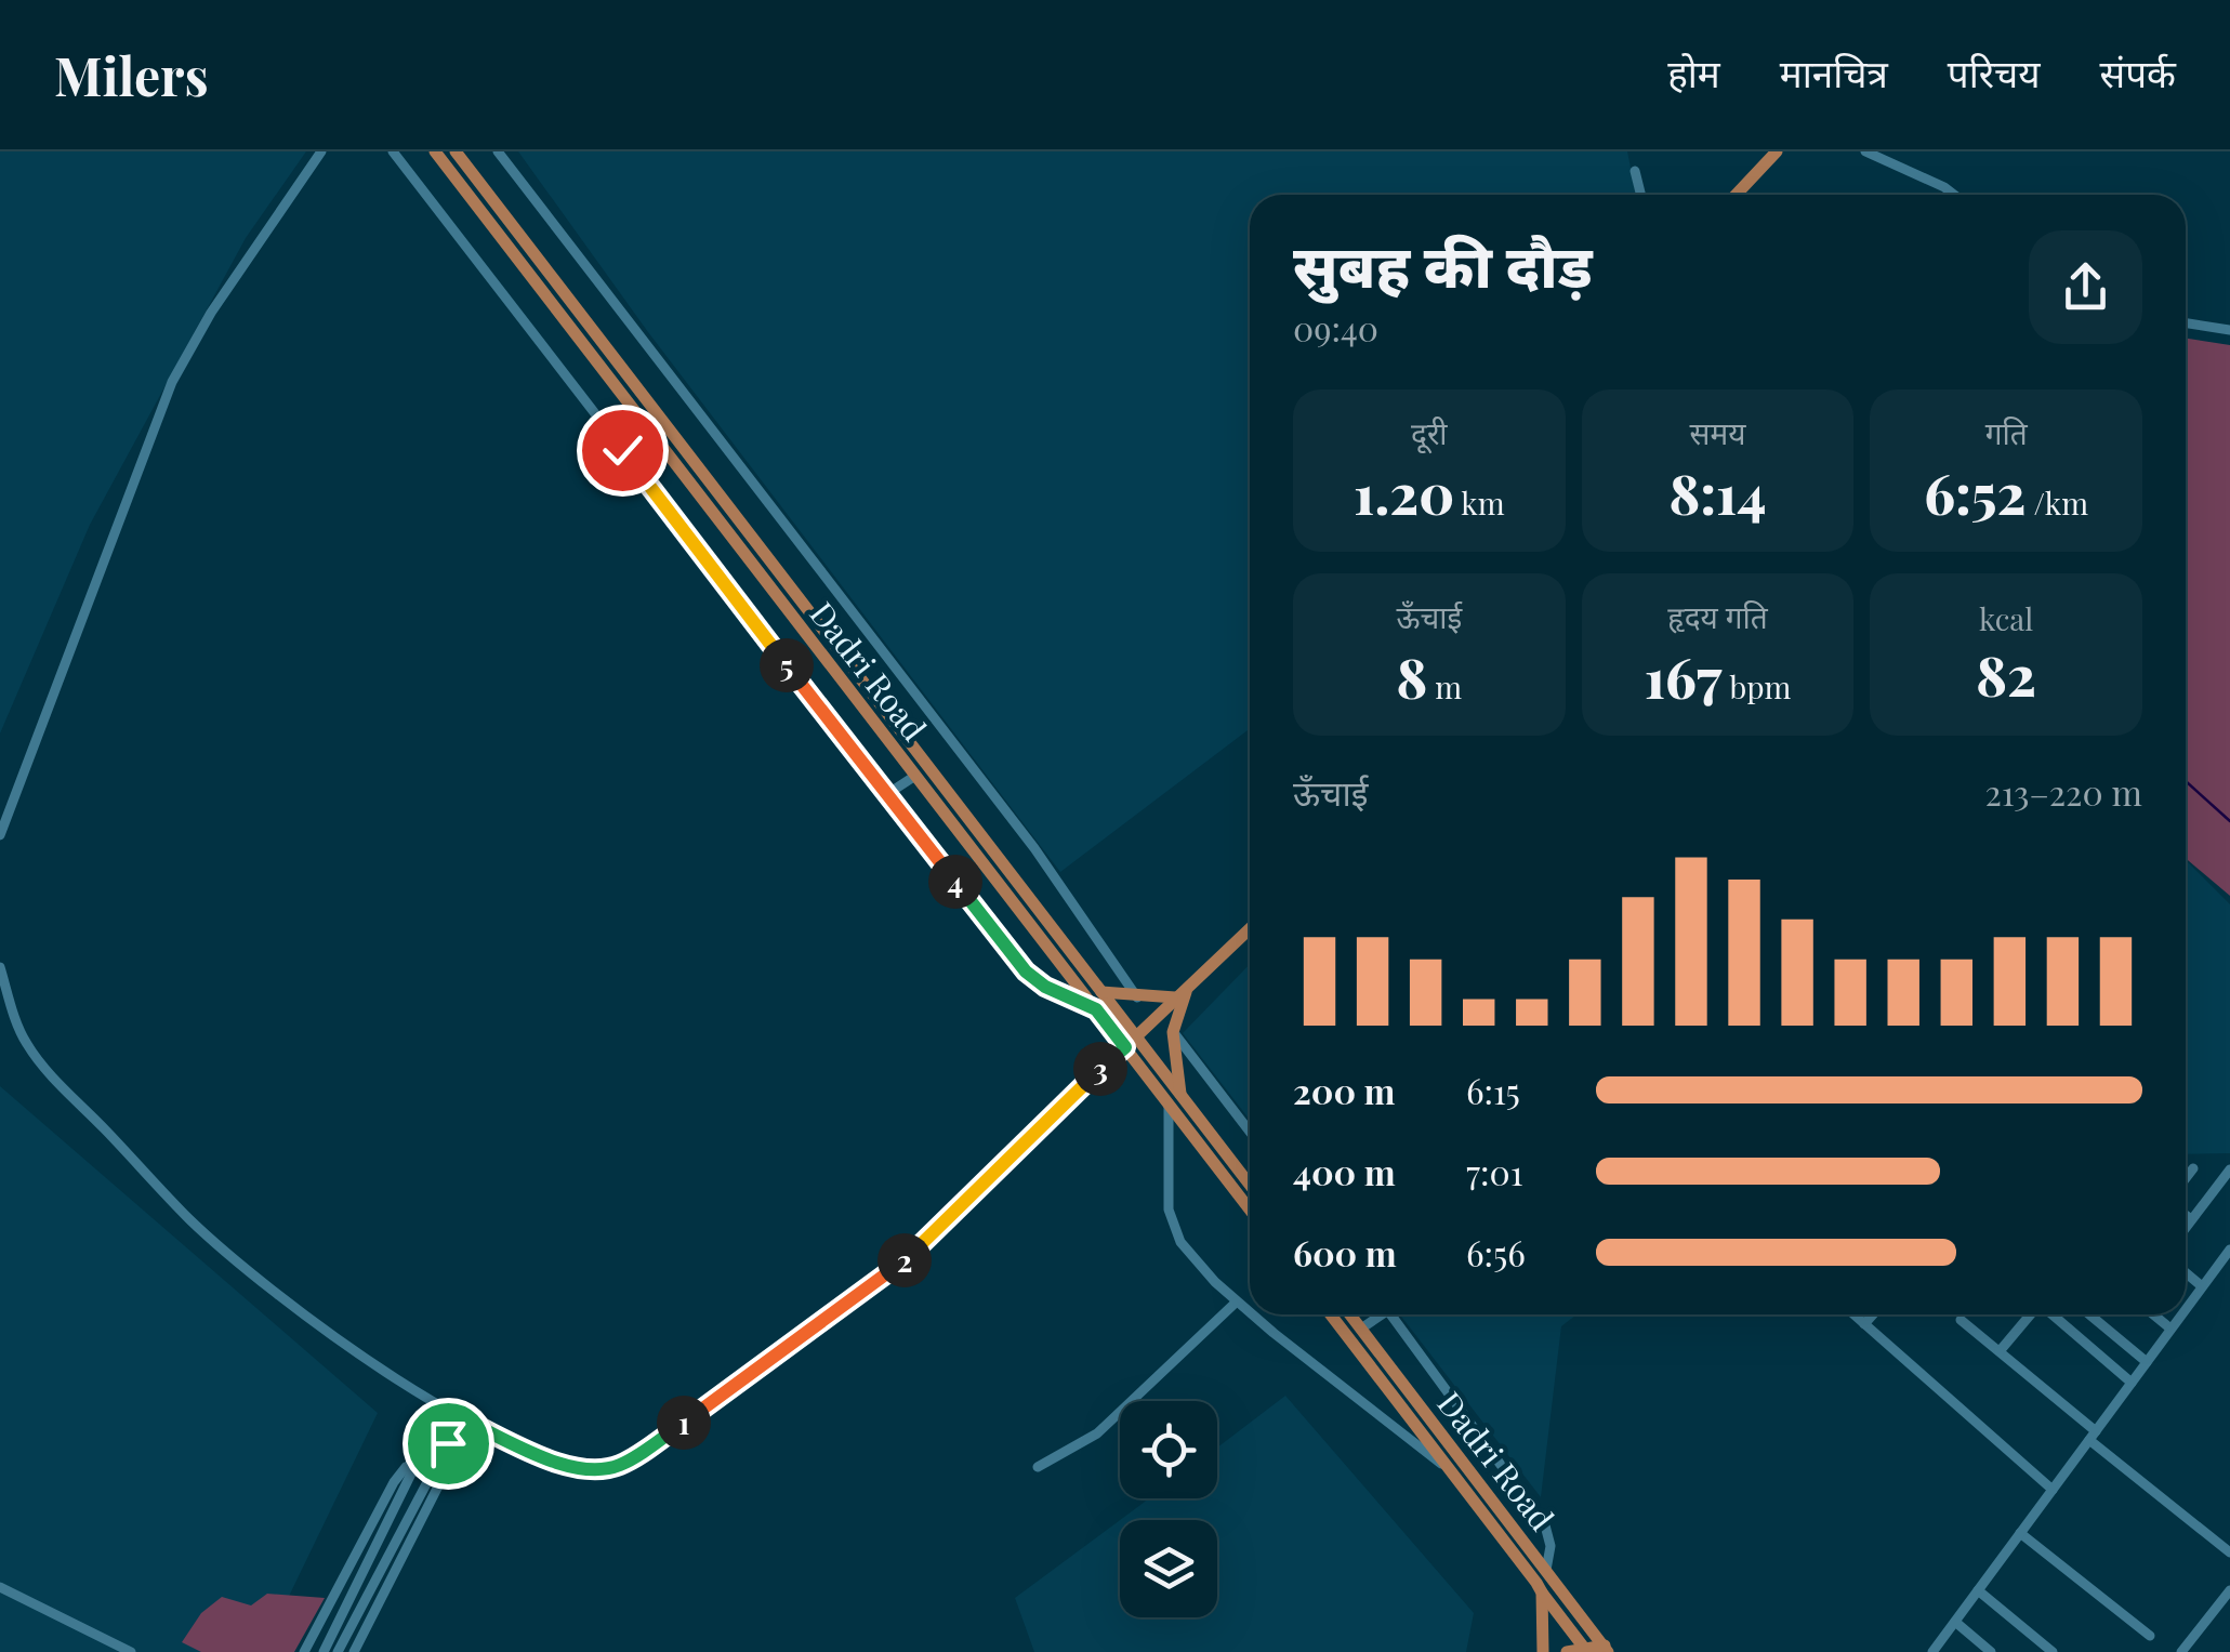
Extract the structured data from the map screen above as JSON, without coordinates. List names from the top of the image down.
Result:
{
  "streets": {
    "main road": ["Dadri Road"]
  },
  "page": {
    "header": "Milers",
    "nav": [
      "होम",
      "मानचित्र",
      "परिचय",
      "संपर्क"
    ],
    "heading": ["सुबह की दौड़", "09:40"],
    "stats": [
      ["दूरी", "1.20 km"],
      ["समय", "8:14"],
      ["गति", "6:52 /km"],
      ["ऊँचाई", "8 m"],
      ["हृदय गति", "167 bpm"],
      ["kcal", "82"]
    ],
    "pins": [
      "5",
      "4",
      "3",
      "2",
      "1"
    ],
    "chart": ["ऊँचाई", "213–220 m"],
    "list": [
      {
        "name": "200 m",
        "note": "6:15"
      },
      {
        "name": "400 m",
        "note": "7:01"
      },
      {
        "name": "600 m",
        "note": "6:56"
      }
    ]
  }
}
